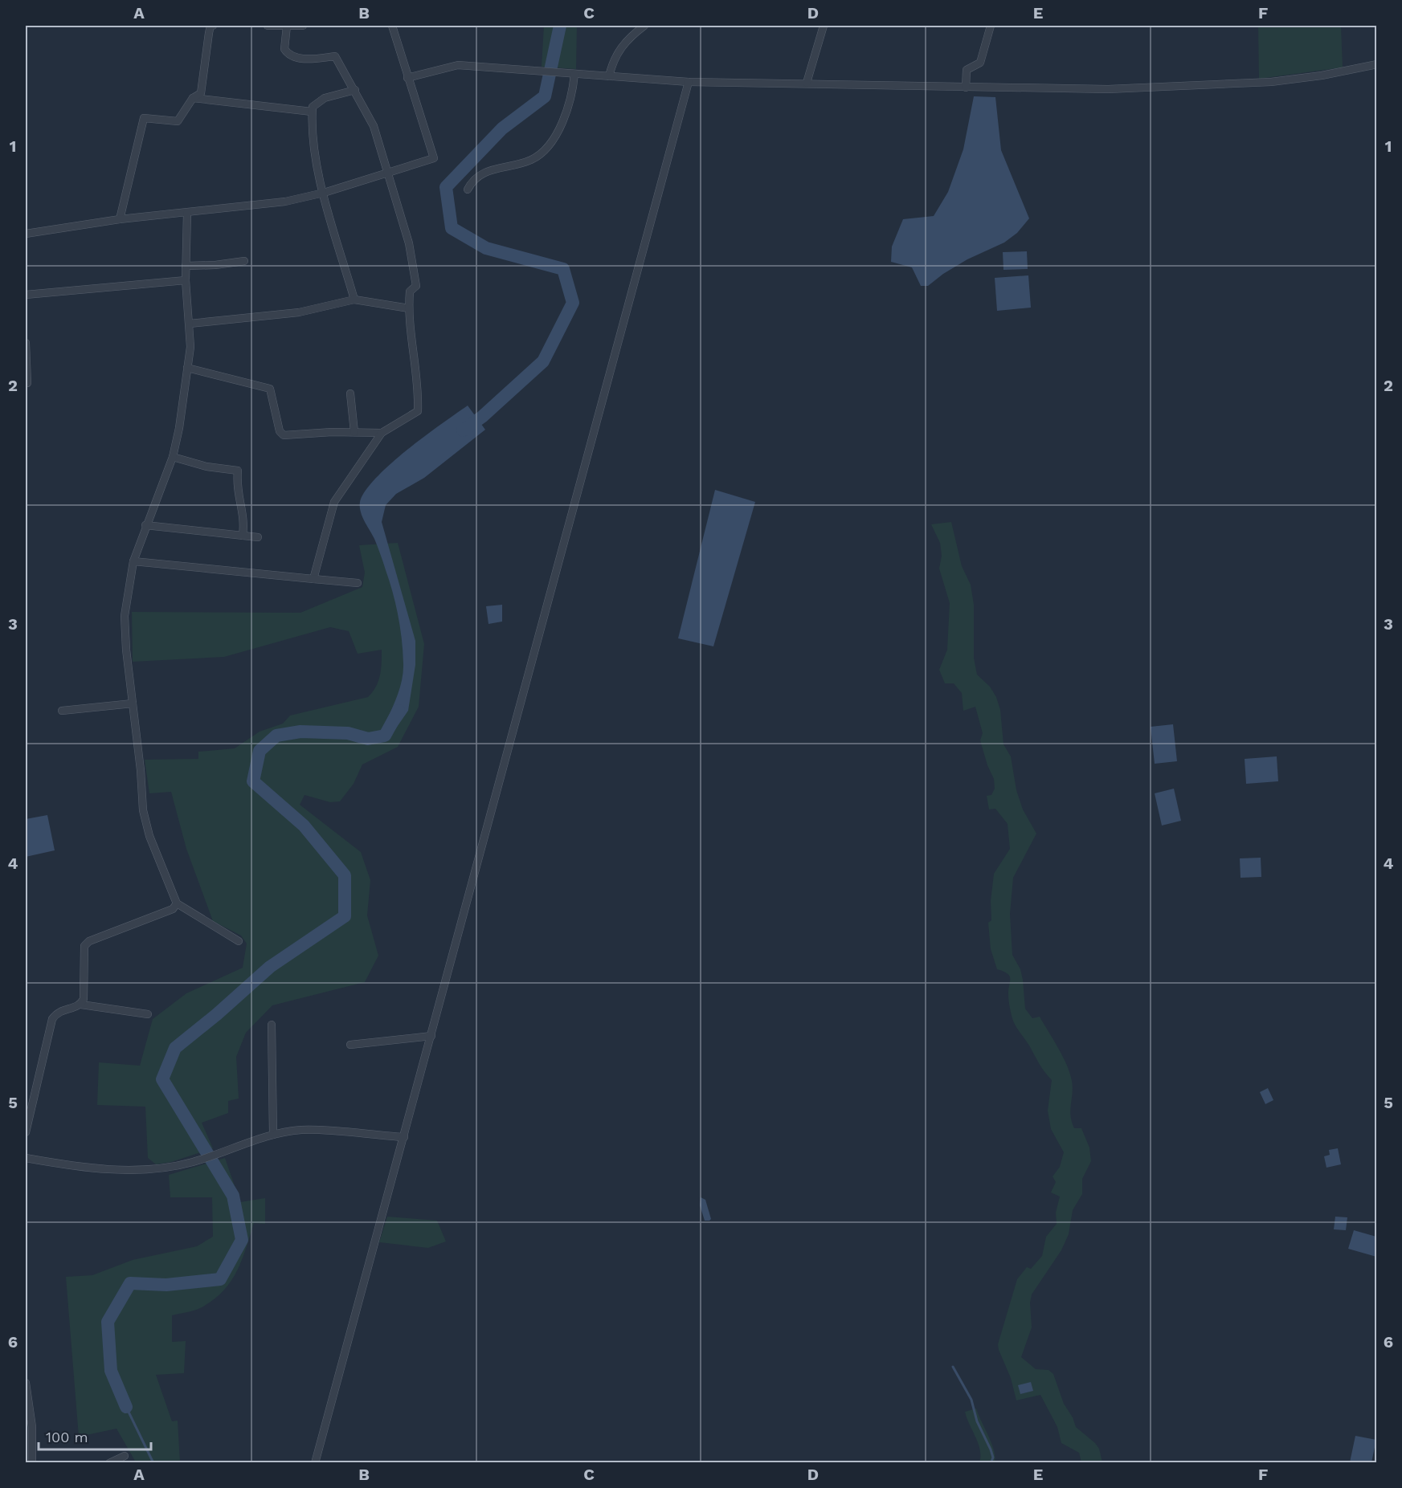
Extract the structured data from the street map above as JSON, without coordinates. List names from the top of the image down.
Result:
{
  "scale_bar": "100 m",
  "grid": {
    "columns": [
      "A",
      "B",
      "C",
      "D",
      "E",
      "F"
    ],
    "rows": [
      "1",
      "2",
      "3",
      "4",
      "5",
      "6"
    ]
  }
}
